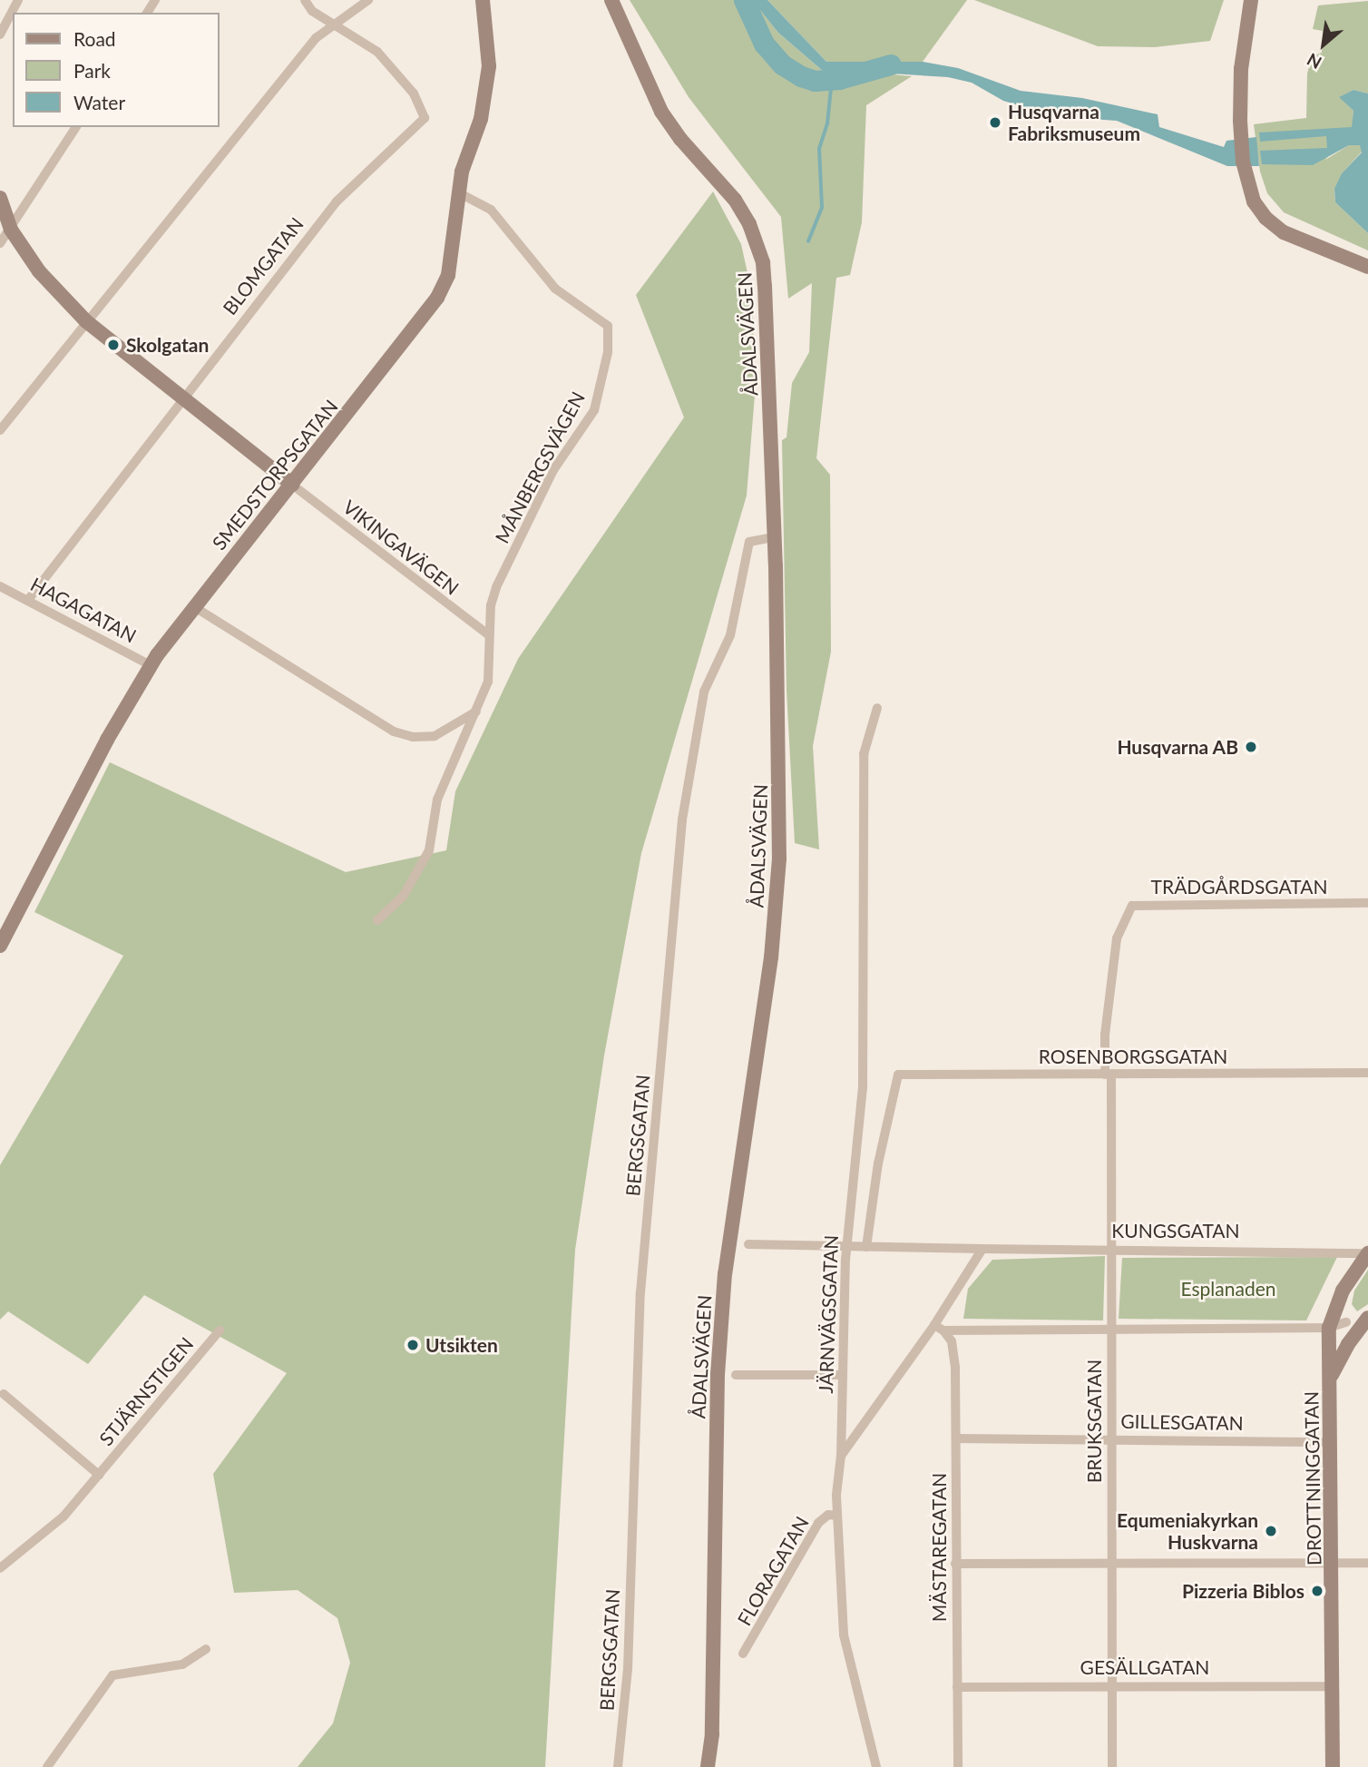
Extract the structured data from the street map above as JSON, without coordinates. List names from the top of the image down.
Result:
{
  "streets": {
    "street": [
      "BLOMGATAN",
      "ÅDALSVÄGEN",
      "MÅNBERGSVÄGEN",
      "SMEDSTORPSGATAN",
      "VIKINGAVÄGEN",
      "HAGAGATAN",
      "TRÄDGÅRDSGATAN",
      "ROSENBORGSGATAN",
      "BERGSGATAN",
      "KUNGSGATAN",
      "JÄRNVÄGSGATAN",
      "STJÄRNSTIGEN",
      "BRUKSGATAN",
      "GILLESGATAN",
      "DROTTNINGGATAN",
      "MÄSTAREGATAN",
      "FLORAGATAN",
      "GESÄLLGATAN"
    ]
  },
  "crossings": [
    ["BLOMGATAN", "HAGAGATAN"],
    ["ÅDALSVÄGEN", "BERGSGATAN"],
    ["MÅNBERGSVÄGEN", "SMEDSTORPSGATAN"],
    ["MÅNBERGSVÄGEN", "VIKINGAVÄGEN"],
    ["SMEDSTORPSGATAN", "VIKINGAVÄGEN"],
    ["SMEDSTORPSGATAN", "HAGAGATAN"],
    ["TRÄDGÅRDSGATAN", "ROSENBORGSGATAN"],
    ["TRÄDGÅRDSGATAN", "BRUKSGATAN"],
    ["ROSENBORGSGATAN", "KUNGSGATAN"],
    ["ROSENBORGSGATAN", "BRUKSGATAN"],
    ["KUNGSGATAN", "JÄRNVÄGSGATAN"],
    ["KUNGSGATAN", "BRUKSGATAN"],
    ["KUNGSGATAN", "DROTTNINGGATAN"],
    ["JÄRNVÄGSGATAN", "FLORAGATAN"],
    ["BRUKSGATAN", "GILLESGATAN"],
    ["BRUKSGATAN", "GESÄLLGATAN"],
    ["GILLESGATAN", "DROTTNINGGATAN"],
    ["GILLESGATAN", "MÄSTAREGATAN"],
    ["DROTTNINGGATAN", "GESÄLLGATAN"],
    ["MÄSTAREGATAN", "GESÄLLGATAN"]
  ],
  "parks": ["Esplanaden"],
  "places": [
    "Husqvarna Fabriksmuseum",
    "Skolgatan",
    "Husqvarna AB",
    "Utsikten",
    "Equmeniakyrkan Huskvarna",
    "Pizzeria Biblos"
  ],
  "legend": ["Road", "Park", "Water"],
  "north": "bottom left"
}
